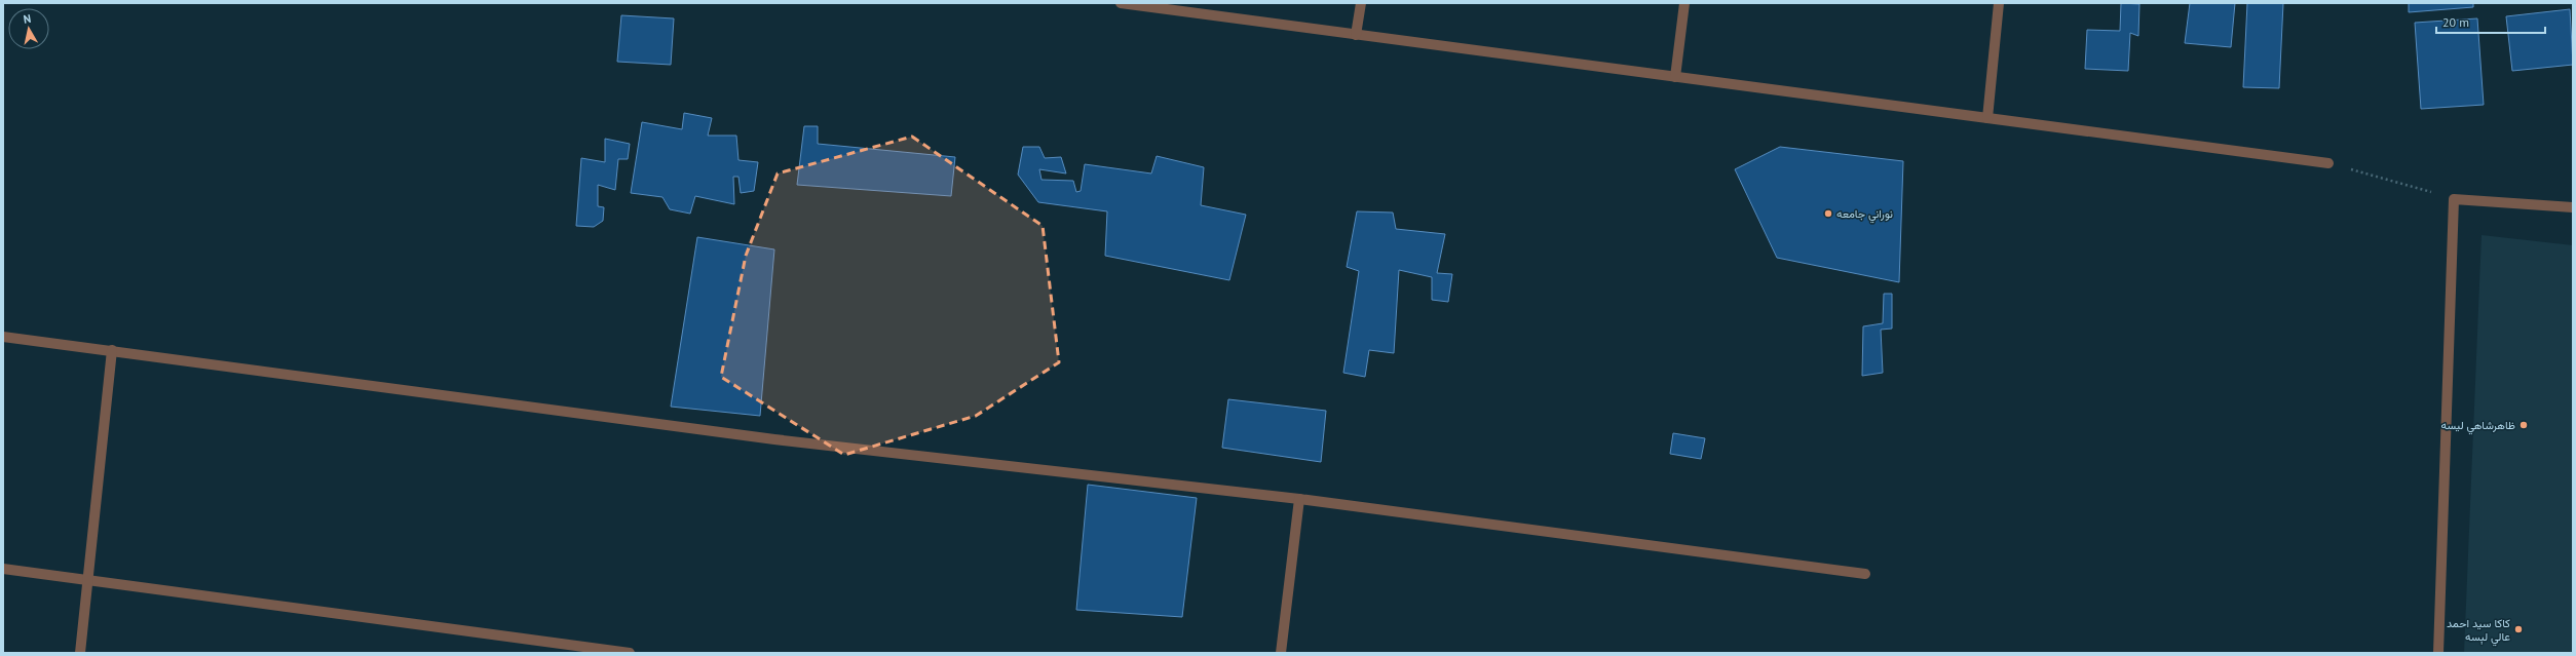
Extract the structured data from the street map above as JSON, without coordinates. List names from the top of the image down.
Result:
{
  "places": ["نوراني جامعه", "ظاهرشاهي لیسه", "کاکا سید احمد عالي لېسه"],
  "scale_bar": "20 m",
  "north": "top"
}
